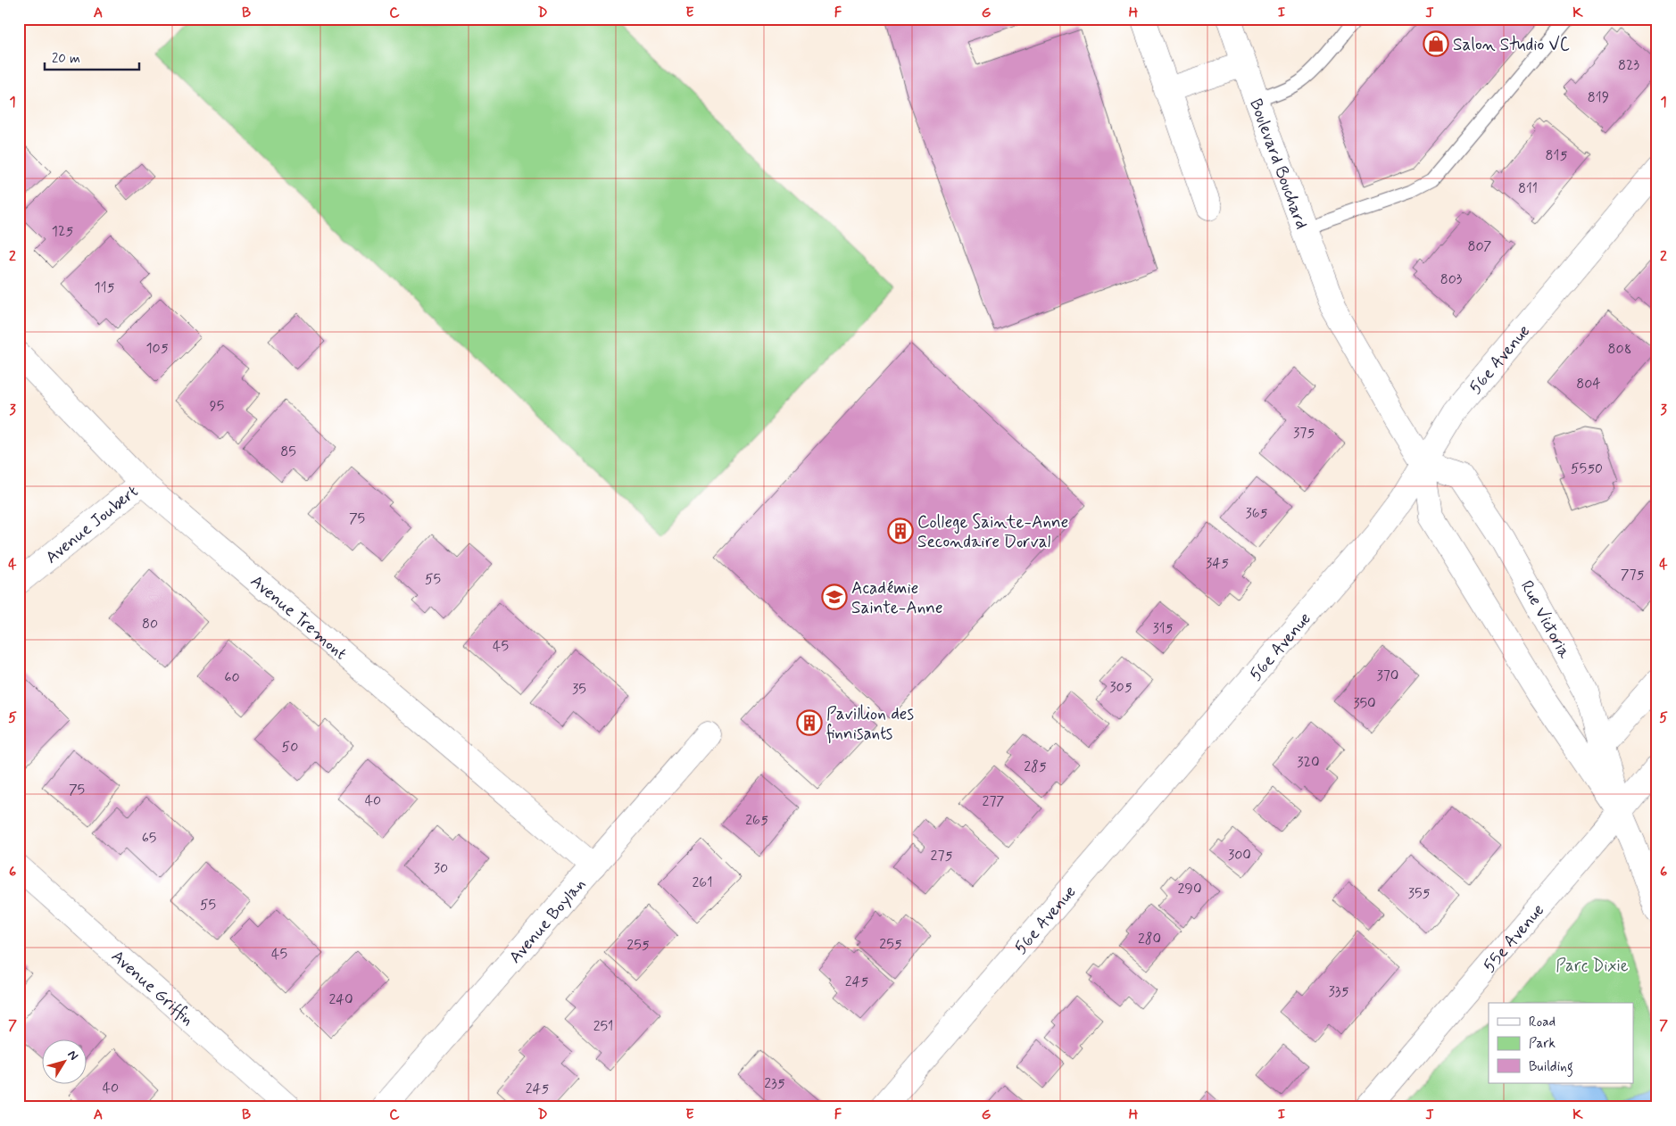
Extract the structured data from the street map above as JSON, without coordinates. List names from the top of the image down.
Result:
{
  "streets": {
    "street": [
      "Boulevard Bouchard",
      "56e Avenue",
      "Avenue Joubert",
      "Avenue Tremont",
      "Rue Victoria",
      "Avenue Boylan",
      "55e Avenue",
      "Avenue Griffin"
    ]
  },
  "crossings": [
    ["Boulevard Bouchard", "Rue Victoria"],
    ["56e Avenue", "Rue Victoria"],
    ["Avenue Joubert", "Avenue Tremont"],
    ["Avenue Tremont", "Avenue Boylan"],
    ["Rue Victoria", "55e Avenue"]
  ],
  "parks": ["Parc Dixie"],
  "places": {
    "shop": ["Salon Studio VC"],
    "building": ["College Sainte-Anne Secondaire Dorval", "Pavillion des finnisants"],
    "school or university": ["Académie Sainte-Anne"]
  },
  "house_numbers": [
    "823",
    "819",
    "815",
    "811",
    "125",
    "807",
    "803",
    "115",
    "105",
    "808",
    "804",
    "95",
    "375",
    "85",
    "5550",
    "365",
    "75",
    "345",
    "775",
    "55",
    "80",
    "315",
    "45",
    "370",
    "60",
    "305",
    "35",
    "350",
    "50",
    "320",
    "285",
    "75",
    "40",
    "277",
    "265",
    "65",
    "300",
    "275",
    "30",
    "261",
    "290",
    "355",
    "55",
    "280",
    "255",
    "255",
    "45",
    "245",
    "335",
    "240",
    "251",
    "235",
    "40",
    "245"
  ],
  "legend": ["Road", "Park", "Building"],
  "scale_bar": "20 m",
  "north": "top right",
  "grid": {
    "columns": [
      "A",
      "B",
      "C",
      "D",
      "E",
      "F",
      "G",
      "H",
      "I",
      "J",
      "K"
    ],
    "rows": [
      "1",
      "2",
      "3",
      "4",
      "5",
      "6",
      "7"
    ]
  }
}
